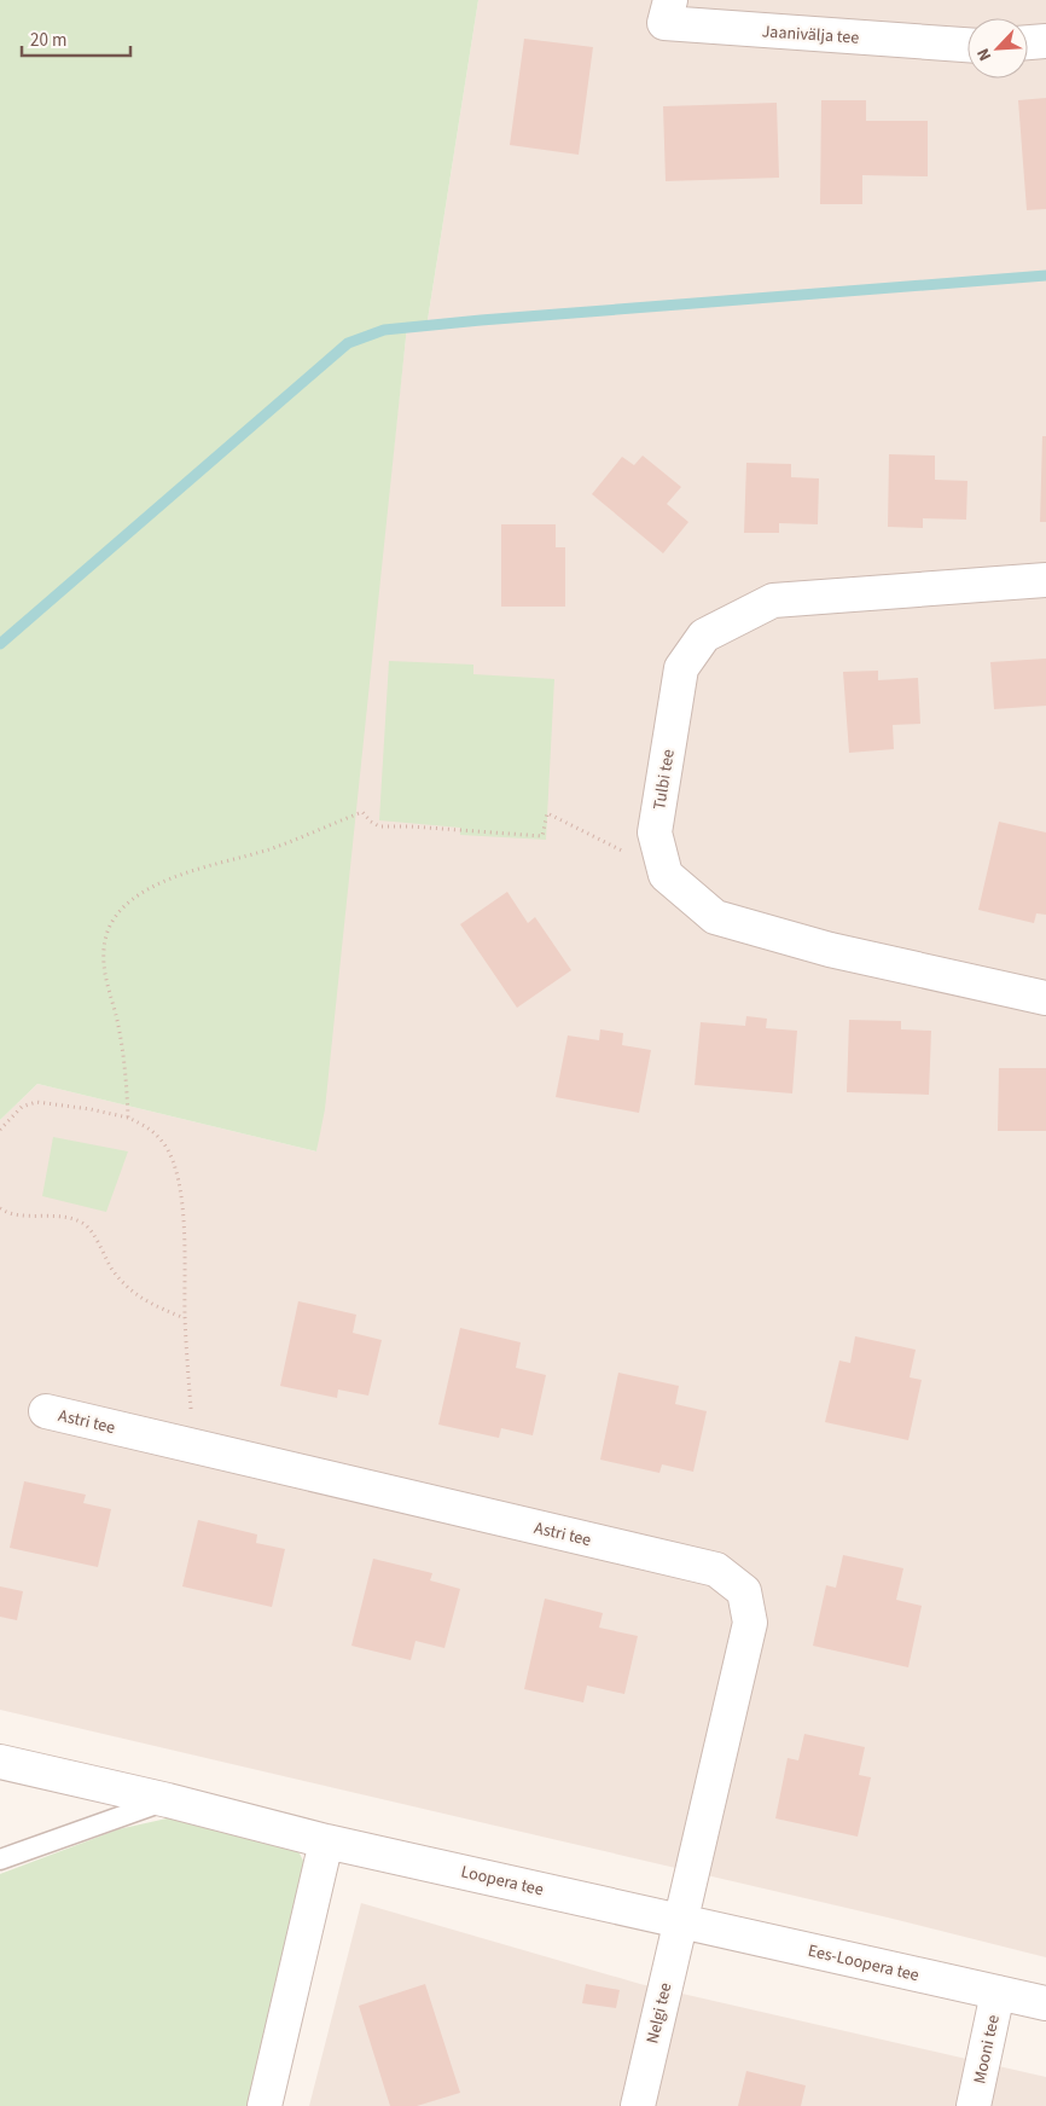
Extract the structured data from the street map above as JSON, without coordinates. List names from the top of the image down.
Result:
{
  "streets": {
    "street": [
      "Jaanivälja tee",
      "Tulbi tee",
      "Astri tee",
      "Loopera tee",
      "Ees-Loopera tee",
      "Nelgi tee",
      "Mooni tee"
    ]
  },
  "crossings": [
    ["Astri tee", "Loopera tee"],
    ["Astri tee", "Ees-Loopera tee"],
    ["Astri tee", "Nelgi tee"],
    ["Loopera tee", "Ees-Loopera tee"],
    ["Loopera tee", "Nelgi tee"],
    ["Ees-Loopera tee", "Nelgi tee"],
    ["Ees-Loopera tee", "Mooni tee"]
  ],
  "scale_bar": "20 m",
  "north": "bottom left"
}
